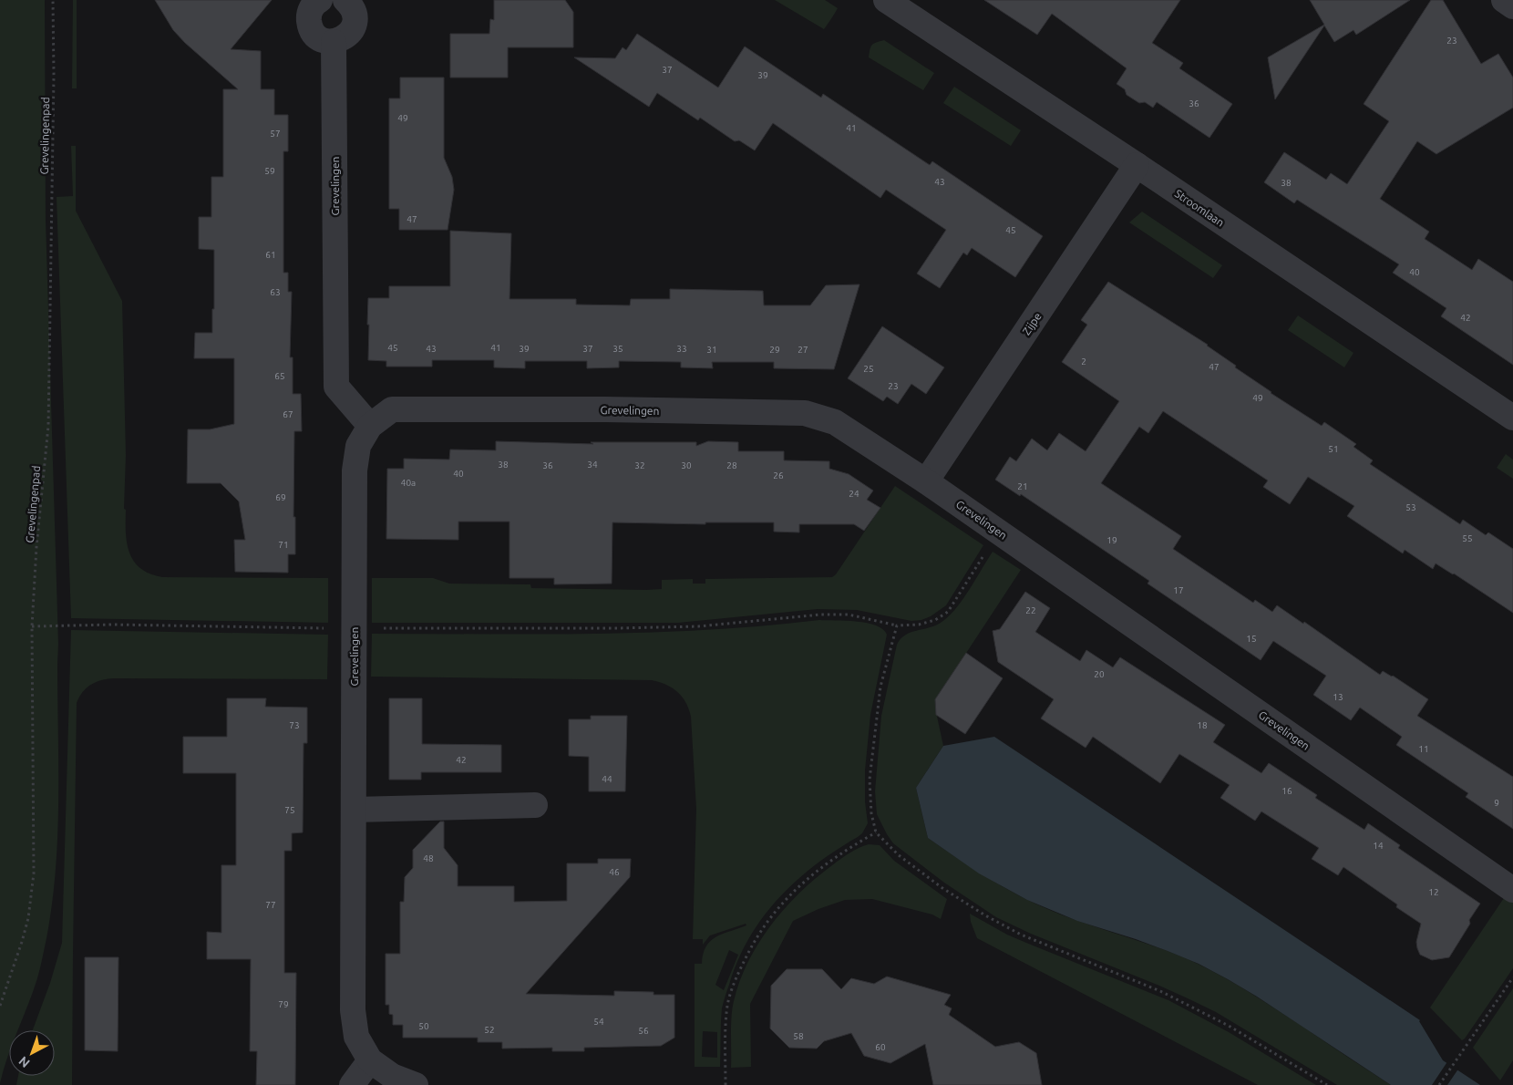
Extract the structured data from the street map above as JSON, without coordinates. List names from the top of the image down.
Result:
{
  "streets": {
    "street": ["Grevelingen", "Stroomlaan", "Zijpe"],
    "path": ["Grevelingenpad"]
  },
  "crossings": [
    ["Grevelingen", "Zijpe"],
    ["Stroomlaan", "Zijpe"]
  ],
  "house_numbers": [
    "23",
    "37",
    "39",
    "36",
    "49",
    "41",
    "57",
    "59",
    "43",
    "38",
    "47",
    "45",
    "61",
    "40",
    "63",
    "42",
    "45",
    "41",
    "43",
    "39",
    "37",
    "35",
    "33",
    "31",
    "29",
    "27",
    "2",
    "47",
    "25",
    "65",
    "23",
    "49",
    "67",
    "51",
    "38",
    "34",
    "36",
    "32",
    "30",
    "28",
    "40",
    "26",
    "40a",
    "21",
    "24",
    "69",
    "53",
    "55",
    "19",
    "71",
    "17",
    "22",
    "15",
    "20",
    "13",
    "73",
    "18",
    "11",
    "42",
    "44",
    "16",
    "9",
    "75",
    "14",
    "48",
    "46",
    "12",
    "77",
    "79",
    "54",
    "50",
    "52",
    "56",
    "58",
    "60"
  ],
  "north": "bottom left"
}
